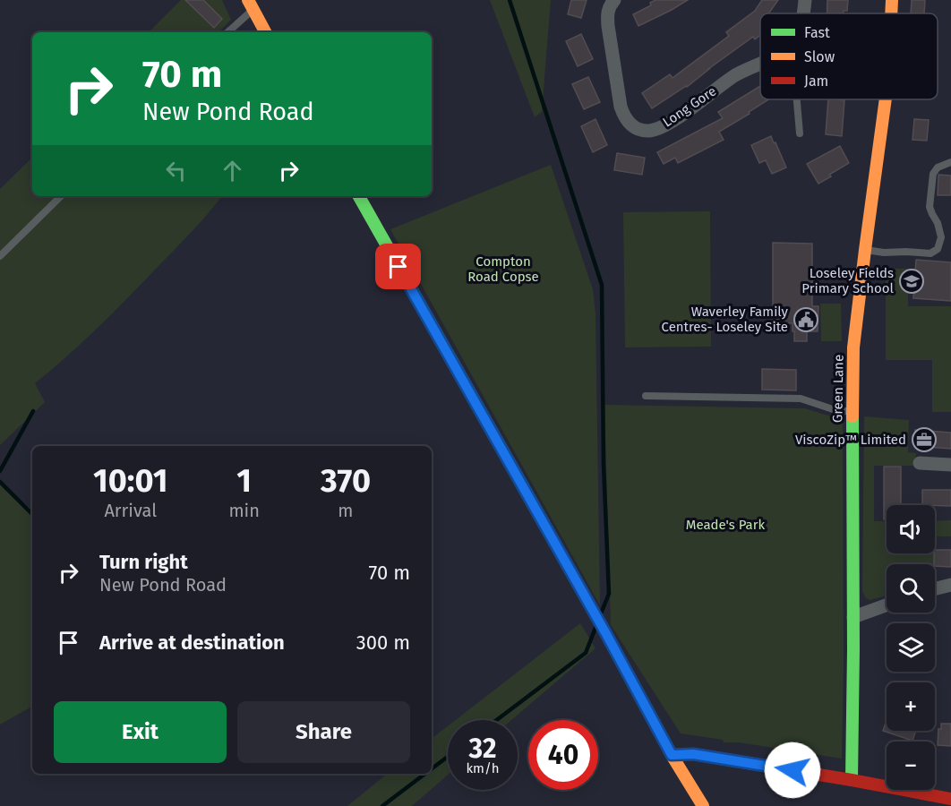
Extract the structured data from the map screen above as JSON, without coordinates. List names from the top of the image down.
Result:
{
  "streets": {
    "street": ["Long Gore", "Green Lane"]
  },
  "parks": ["Compton Road Copse", "Meade's Park"],
  "places": {
    "school or university": ["Loseley Fields Primary School"],
    "public building": ["Waverley Family Centres- Loseley Site"],
    "office": ["ViscoZip™ Limited"]
  },
  "legend": ["Fast", "Slow", "Jam"],
  "page": {
    "turn": ["70 m", "New Pond Road"],
    "eta": [
      "10:01",
      "Arrival",
      "1",
      "min",
      "370",
      "m"
    ],
    "map_buttons": ["+", "−"],
    "list": [
      {
        "name": "Turn right",
        "note": "New Pond Road",
        "value": "70 m"
      },
      {
        "name": "Arrive at destination",
        "value": "300 m"
      }
    ],
    "buttons": ["Exit", "Share"],
    "speed": "32 km/h",
    "limit": "40"
  }
}
